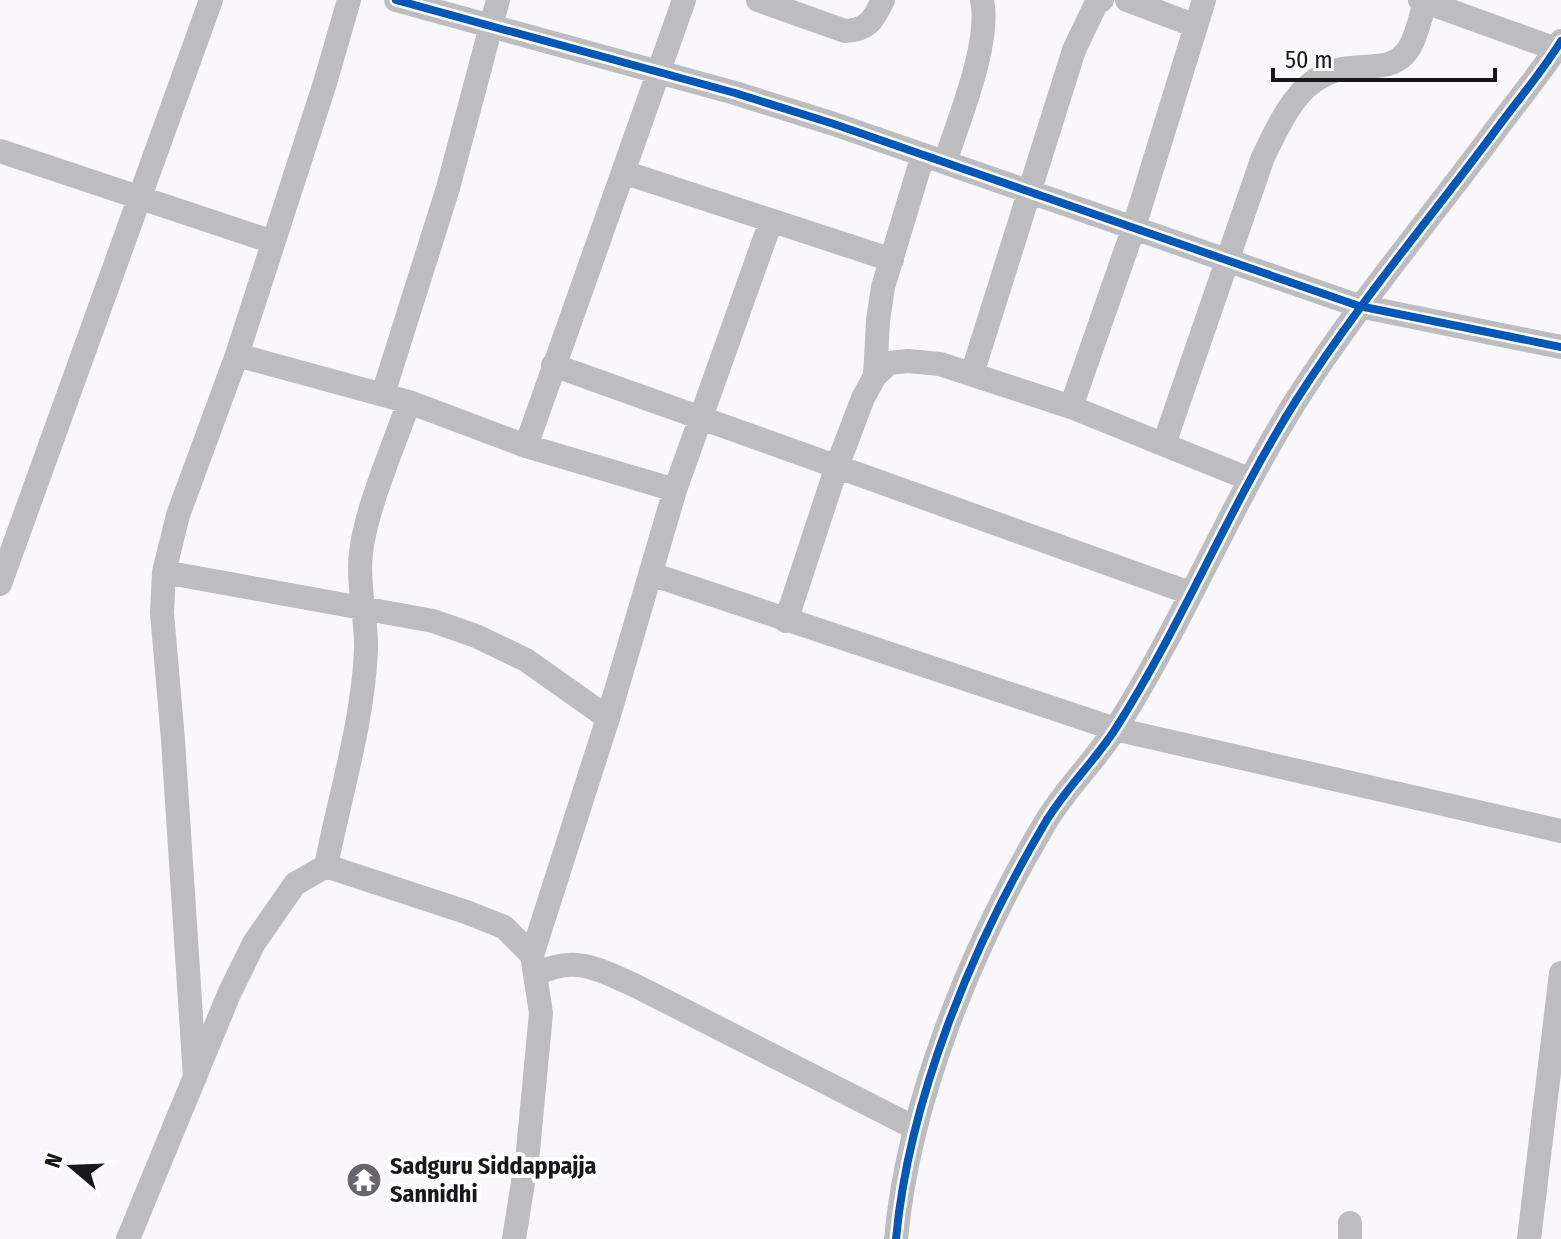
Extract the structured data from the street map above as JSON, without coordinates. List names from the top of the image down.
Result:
{
  "places": {
    "temple": ["Sadguru Siddappajja Sannidhi"]
  },
  "scale_bar": "50 m",
  "north": "left"
}
